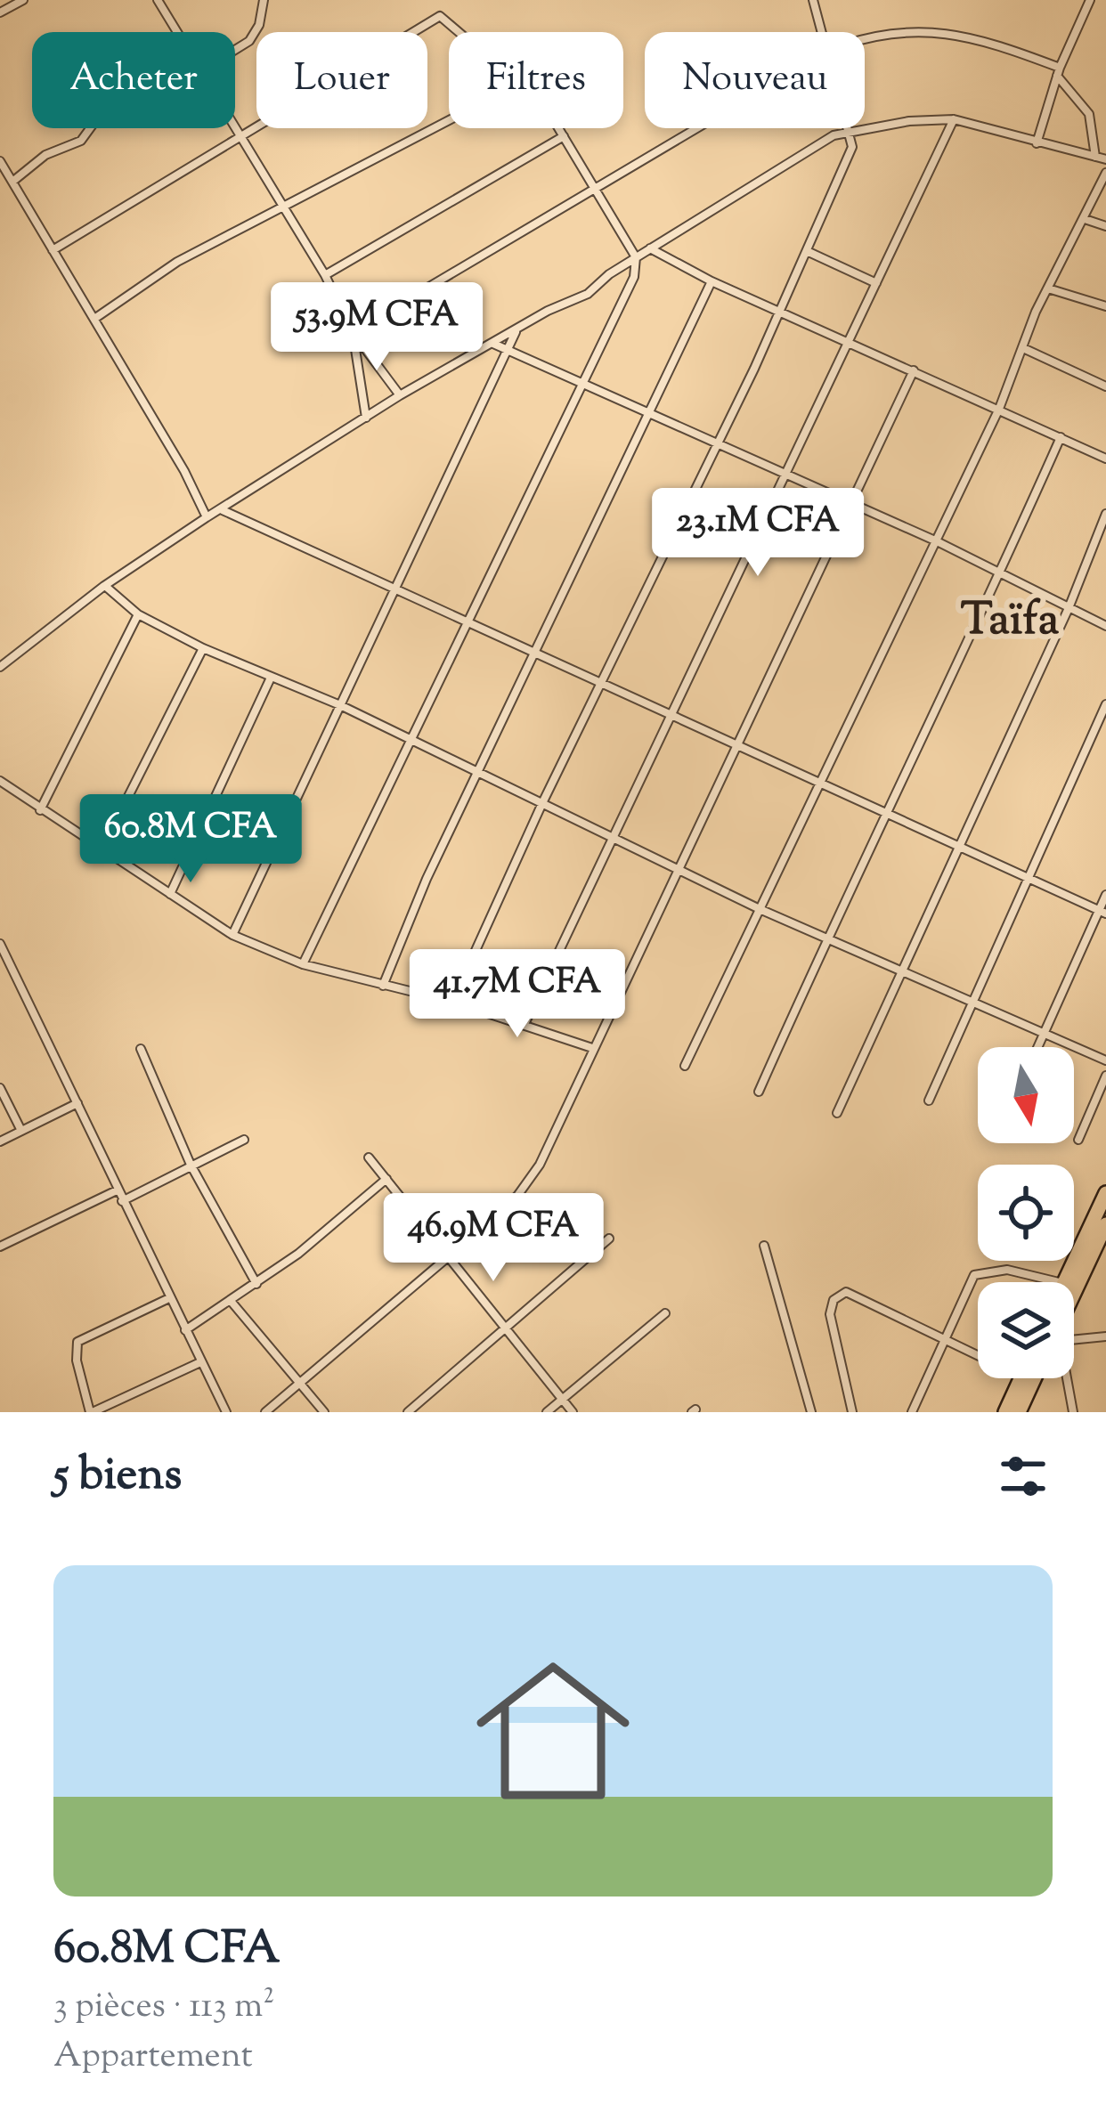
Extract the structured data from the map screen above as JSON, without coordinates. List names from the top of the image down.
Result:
{
  "districts": ["Taïfa"],
  "north": "bottom",
  "page": {
    "chip": [
      "Acheter",
      "Louer",
      "Filtres",
      "Nouveau"
    ],
    "price": [
      "53.9M CFA",
      "23.1M CFA",
      "60.8M CFA",
      "41.7M CFA",
      "46.9M CFA"
    ],
    "heading": "5 biens",
    "list": [
      {
        "name": "60.8M CFA",
        "note": "3 pièces · 113 m² · Appartement"
      }
    ]
  }
}
